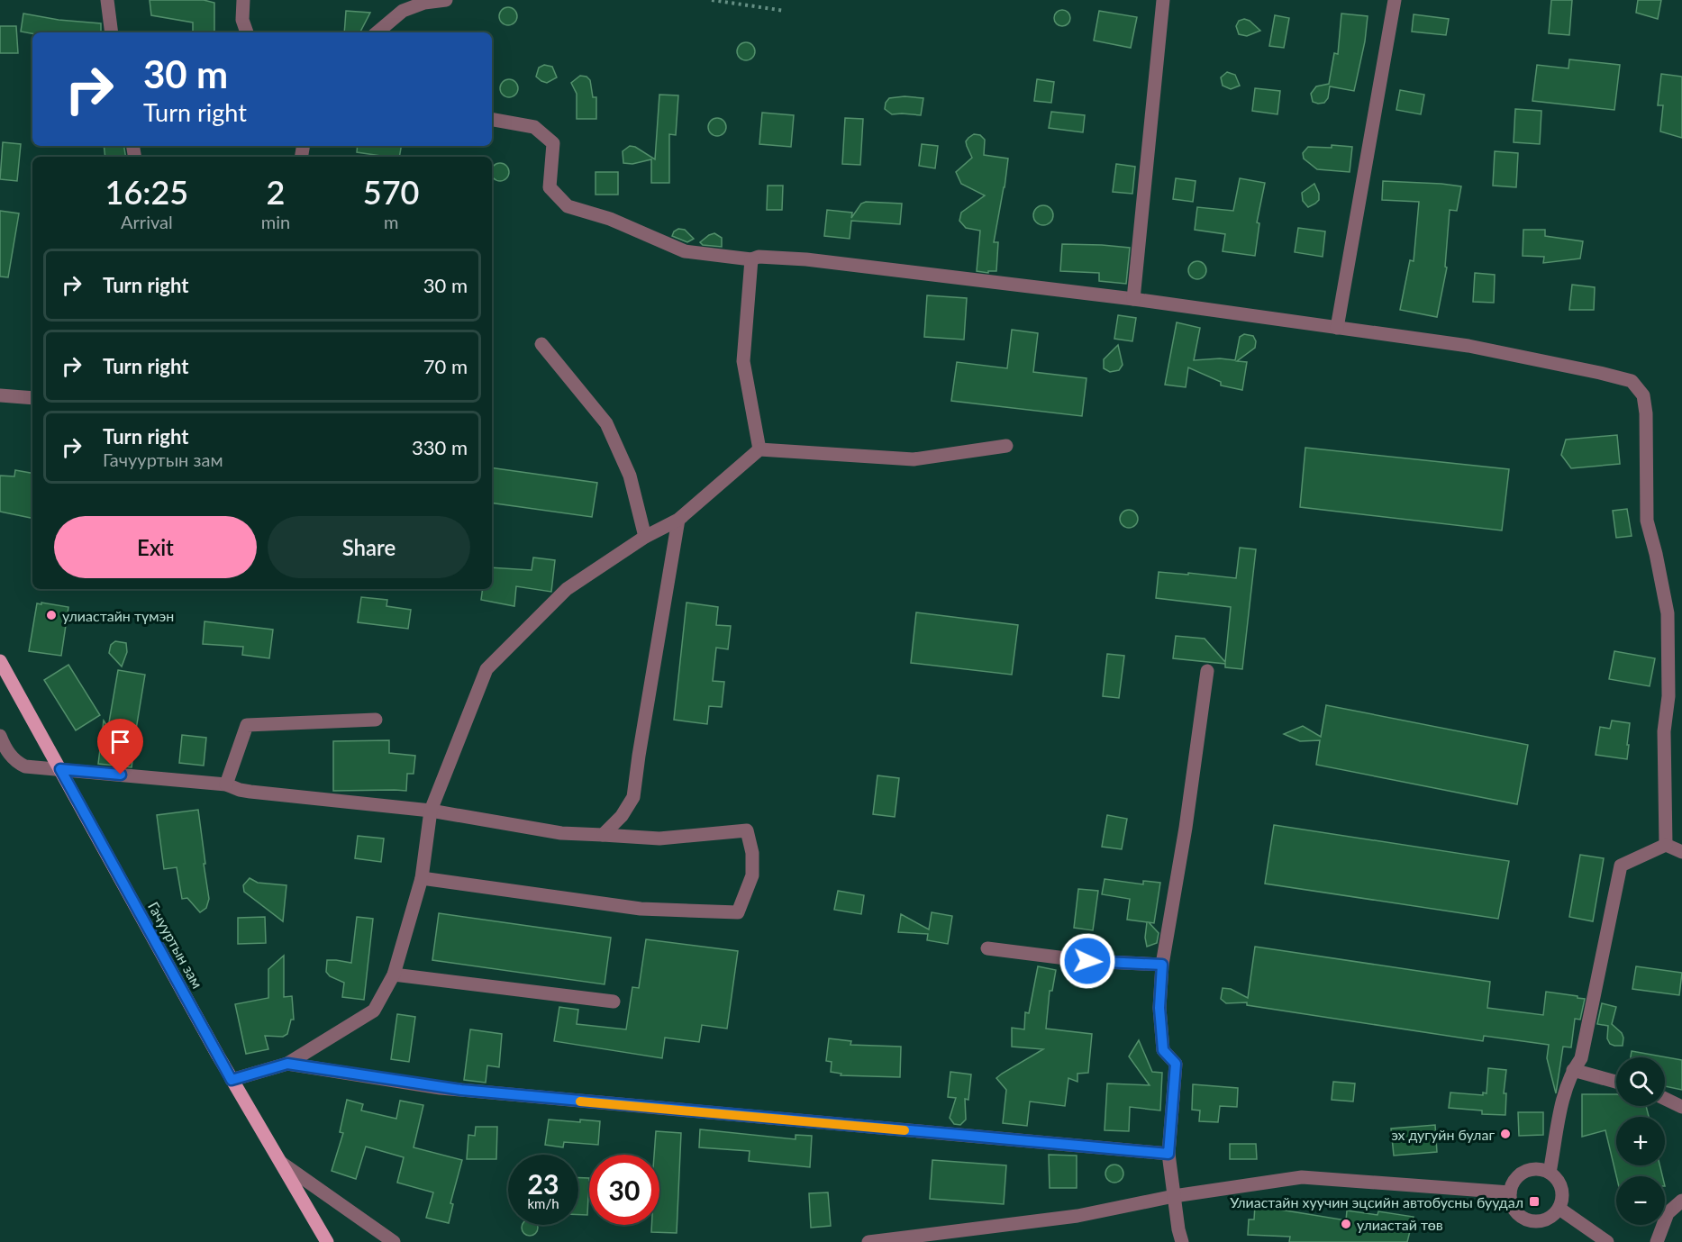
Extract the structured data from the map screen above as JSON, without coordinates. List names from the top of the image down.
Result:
{
  "streets": {
    "main road": ["Гачууртын зам"]
  },
  "places": {
    "other": ["улиастайн түмэн", "эх дугуйн булаг", "улиастай төв"],
    "transit": ["Улиастайн хуучин эцсийн автобусны буудал"]
  },
  "page": {
    "turn": ["30 m", "Turn right"],
    "eta": [
      "16:25",
      "Arrival",
      "2",
      "min",
      "570",
      "m"
    ],
    "list": [
      {
        "name": "Turn right",
        "value": "30 m"
      },
      {
        "name": "Turn right",
        "value": "70 m"
      },
      {
        "name": "Turn right",
        "note": "Гачууртын зам",
        "value": "330 m"
      }
    ],
    "buttons": ["Exit", "Share"],
    "map_buttons": ["+", "−"],
    "speed": "23 km/h",
    "limit": "30"
  }
}
